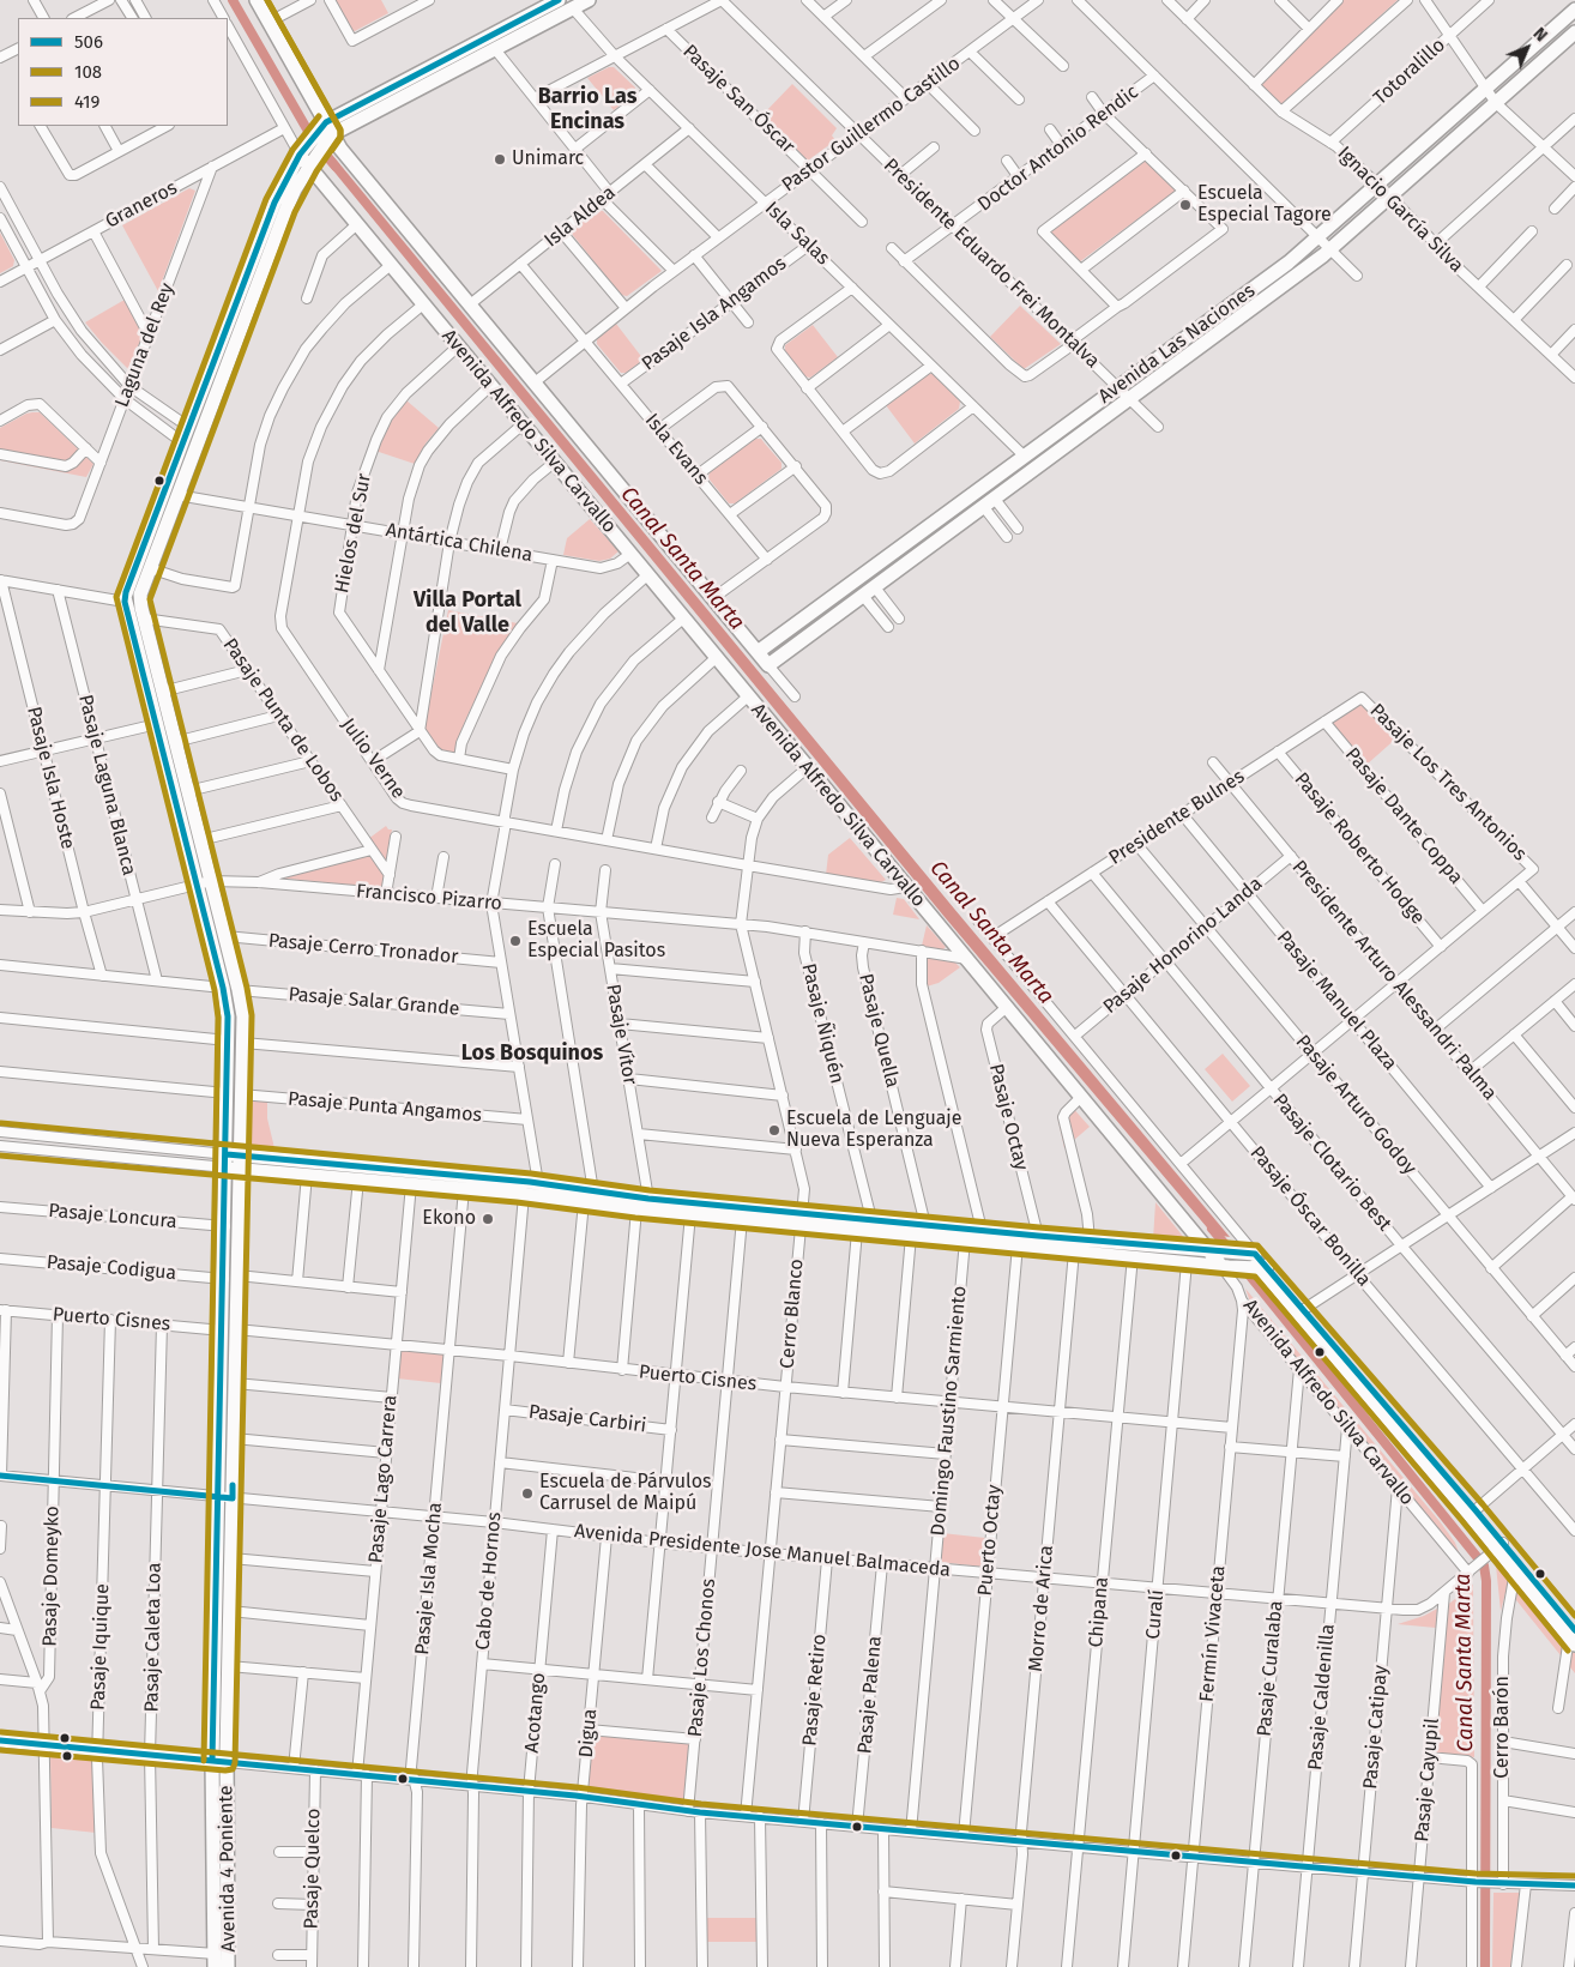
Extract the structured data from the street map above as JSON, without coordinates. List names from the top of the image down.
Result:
{
  "streets": {
    "street": [
      "Totoralillo",
      "Pasaje San Óscar",
      "Pastor Guillermo Castillo",
      "Doctor Antonio Rendic",
      "Graneros",
      "Ignacio García Silva",
      "Isla Aldea",
      "Isla Salas",
      "Presidente Eduardo Frei Montalva",
      "Pasaje Isla Angamos",
      "Avenida Las Naciones",
      "Laguna del Rey",
      "Avenida Alfredo Silva Carvallo",
      "Isla Evans",
      "Hielos del Sur",
      "Antártica Chilena",
      "Pasaje Punta de Lobos",
      "Julio Verne",
      "Pasaje Isla Hoste",
      "Pasaje Los Tres Antonios",
      "Pasaje Laguna Blanca",
      "Pasaje Dante Coppa",
      "Presidente Bulnes",
      "Pasaje Roberto Hodge",
      "Francisco Pizarro",
      "Pasaje Honorino Landa",
      "Pasaje Cerro Tronador",
      "Presidente Arturo Alessandri Palma",
      "Pasaje Manuel Plaza",
      "Pasaje Salar Grande",
      "Pasaje Ñiquén",
      "Pasaje Quella",
      "Pasaje Vítor",
      "Pasaje Arturo Godoy",
      "Pasaje Punta Angamos",
      "Pasaje Octay",
      "Pasaje Clotario Best",
      "Pasaje Loncura",
      "Pasaje Óscar Bonilla",
      "Pasaje Codigua",
      "Cerro Blanco",
      "Puerto Cisnes",
      "Domingo Faustino Sarmiento",
      "Pasaje Carbiri",
      "Pasaje Lago Carrera",
      "Puerto Octay",
      "Avenida Presidente Jose Manuel Balmaceda",
      "Pasaje Domeyko",
      "Pasaje Isla Mocha",
      "Cabo de Hornos",
      "Morro de Arica",
      "Chipana",
      "Curalí",
      "Fermín Vivaceta",
      "Pasaje Caleta Loa",
      "Pasaje Iquique",
      "Pasaje Los Chonos",
      "Pasaje Curalaba",
      "Pasaje Retiro",
      "Pasaje Palena",
      "Pasaje Caldenilla",
      "Acotango",
      "Pasaje Catipay",
      "Cerro Barón",
      "Digua",
      "Pasaje Cayupil",
      "Avenida 4 Poniente",
      "Pasaje Quelco"
    ]
  },
  "crossings": [
    ["Totoralillo", "Ignacio García Silva"],
    ["Pasaje San Óscar", "Pastor Guillermo Castillo"],
    ["Pastor Guillermo Castillo", "Isla Salas"],
    ["Pastor Guillermo Castillo", "Presidente Eduardo Frei Montalva"],
    ["Pastor Guillermo Castillo", "Avenida Alfredo Silva Carvallo"],
    ["Pastor Guillermo Castillo", "Isla Evans"],
    ["Doctor Antonio Rendic", "Presidente Eduardo Frei Montalva"],
    ["Graneros", "Laguna del Rey"],
    ["Graneros", "Avenida Alfredo Silva Carvallo"],
    ["Ignacio García Silva", "Avenida Las Naciones"],
    ["Isla Aldea", "Isla Salas"],
    ["Isla Aldea", "Avenida Alfredo Silva Carvallo"],
    ["Isla Aldea", "Isla Evans"],
    ["Isla Salas", "Pasaje Isla Angamos"],
    ["Isla Salas", "Avenida Las Naciones"],
    ["Isla Salas", "Avenida 4 Poniente"],
    ["Presidente Eduardo Frei Montalva", "Avenida Las Naciones"],
    ["Pasaje Isla Angamos", "Isla Evans"],
    ["Avenida Las Naciones", "Avenida Alfredo Silva Carvallo"],
    ["Avenida Alfredo Silva Carvallo", "Hielos del Sur"],
    ["Avenida Alfredo Silva Carvallo", "Antártica Chilena"],
    ["Avenida Alfredo Silva Carvallo", "Julio Verne"],
    ["Avenida Alfredo Silva Carvallo", "Presidente Bulnes"],
    ["Avenida Alfredo Silva Carvallo", "Francisco Pizarro"],
    ["Avenida Alfredo Silva Carvallo", "Pasaje Honorino Landa"],
    ["Avenida Alfredo Silva Carvallo", "Pasaje Octay"],
    ["Avenida Alfredo Silva Carvallo", "Cerro Blanco"],
    ["Avenida Alfredo Silva Carvallo", "Avenida Presidente Jose Manuel Balmaceda"],
    ["Avenida Alfredo Silva Carvallo", "Fermín Vivaceta"],
    ["Avenida Alfredo Silva Carvallo", "Pasaje Curalaba"],
    ["Avenida Alfredo Silva Carvallo", "Pasaje Caldenilla"],
    ["Avenida Alfredo Silva Carvallo", "Pasaje Catipay"],
    ["Avenida Alfredo Silva Carvallo", "Cerro Barón"],
    ["Avenida Alfredo Silva Carvallo", "Avenida 4 Poniente"],
    ["Hielos del Sur", "Antártica Chilena"],
    ["Antártica Chilena", "Julio Verne"],
    ["Antártica Chilena", "Avenida 4 Poniente"],
    ["Pasaje Punta de Lobos", "Avenida 4 Poniente"],
    ["Julio Verne", "Cerro Blanco"],
    ["Pasaje Isla Hoste", "Francisco Pizarro"],
    ["Pasaje Los Tres Antonios", "Presidente Bulnes"],
    ["Pasaje Laguna Blanca", "Francisco Pizarro"],
    ["Pasaje Dante Coppa", "Presidente Bulnes"],
    ["Presidente Bulnes", "Pasaje Roberto Hodge"],
    ["Presidente Bulnes", "Presidente Arturo Alessandri Palma"],
    ["Presidente Bulnes", "Pasaje Manuel Plaza"],
    ["Presidente Bulnes", "Pasaje Arturo Godoy"],
    ["Presidente Bulnes", "Pasaje Clotario Best"],
    ["Presidente Bulnes", "Pasaje Óscar Bonilla"],
    ["Francisco Pizarro", "Pasaje Ñiquén"],
    ["Francisco Pizarro", "Pasaje Quella"],
    ["Francisco Pizarro", "Pasaje Vítor"],
    ["Francisco Pizarro", "Cerro Blanco"],
    ["Francisco Pizarro", "Avenida 4 Poniente"],
    ["Pasaje Honorino Landa", "Presidente Arturo Alessandri Palma"],
    ["Pasaje Honorino Landa", "Pasaje Manuel Plaza"],
    ["Pasaje Honorino Landa", "Pasaje Arturo Godoy"],
    ["Pasaje Honorino Landa", "Pasaje Clotario Best"],
    ["Pasaje Honorino Landa", "Pasaje Óscar Bonilla"],
    ["Pasaje Cerro Tronador", "Avenida 4 Poniente"],
    ["Pasaje Salar Grande", "Avenida 4 Poniente"],
    ["Pasaje Punta Angamos", "Avenida 4 Poniente"],
    ["Pasaje Loncura", "Avenida 4 Poniente"],
    ["Pasaje Codigua", "Pasaje Lago Carrera"],
    ["Pasaje Codigua", "Avenida 4 Poniente"],
    ["Cerro Blanco", "Puerto Cisnes"],
    ["Cerro Blanco", "Avenida Presidente Jose Manuel Balmaceda"],
    ["Puerto Cisnes", "Domingo Faustino Sarmiento"],
    ["Puerto Cisnes", "Pasaje Lago Carrera"],
    ["Puerto Cisnes", "Puerto Octay"],
    ["Puerto Cisnes", "Pasaje Domeyko"],
    ["Puerto Cisnes", "Pasaje Isla Mocha"],
    ["Puerto Cisnes", "Cabo de Hornos"],
    ["Puerto Cisnes", "Morro de Arica"],
    ["Puerto Cisnes", "Chipana"],
    ["Puerto Cisnes", "Curalí"],
    ["Puerto Cisnes", "Fermín Vivaceta"],
    ["Puerto Cisnes", "Pasaje Caleta Loa"],
    ["Puerto Cisnes", "Pasaje Iquique"],
    ["Puerto Cisnes", "Pasaje Los Chonos"],
    ["Puerto Cisnes", "Avenida 4 Poniente"],
    ["Domingo Faustino Sarmiento", "Avenida Presidente Jose Manuel Balmaceda"],
    ["Pasaje Carbiri", "Cabo de Hornos"],
    ["Pasaje Lago Carrera", "Avenida Presidente Jose Manuel Balmaceda"],
    ["Puerto Octay", "Avenida Presidente Jose Manuel Balmaceda"],
    ["Avenida Presidente Jose Manuel Balmaceda", "Pasaje Domeyko"],
    ["Avenida Presidente Jose Manuel Balmaceda", "Pasaje Isla Mocha"],
    ["Avenida Presidente Jose Manuel Balmaceda", "Cabo de Hornos"],
    ["Avenida Presidente Jose Manuel Balmaceda", "Morro de Arica"],
    ["Avenida Presidente Jose Manuel Balmaceda", "Chipana"],
    ["Avenida Presidente Jose Manuel Balmaceda", "Curalí"],
    ["Avenida Presidente Jose Manuel Balmaceda", "Fermín Vivaceta"],
    ["Avenida Presidente Jose Manuel Balmaceda", "Pasaje Caleta Loa"],
    ["Avenida Presidente Jose Manuel Balmaceda", "Pasaje Iquique"],
    ["Avenida Presidente Jose Manuel Balmaceda", "Pasaje Los Chonos"],
    ["Avenida Presidente Jose Manuel Balmaceda", "Pasaje Curalaba"],
    ["Avenida Presidente Jose Manuel Balmaceda", "Pasaje Retiro"],
    ["Avenida Presidente Jose Manuel Balmaceda", "Pasaje Palena"],
    ["Avenida Presidente Jose Manuel Balmaceda", "Pasaje Caldenilla"],
    ["Avenida Presidente Jose Manuel Balmaceda", "Acotango"],
    ["Avenida Presidente Jose Manuel Balmaceda", "Pasaje Catipay"],
    ["Avenida Presidente Jose Manuel Balmaceda", "Digua"],
    ["Avenida Presidente Jose Manuel Balmaceda", "Pasaje Cayupil"],
    ["Avenida Presidente Jose Manuel Balmaceda", "Avenida 4 Poniente"],
    ["Cerro Barón", "Pasaje Cayupil"]
  ],
  "districts": ["Barrio Las Encinas", "Villa Portal del Valle", "Los Bosquinos"],
  "water": ["Canal Santa Marta"],
  "places": [
    "Unimarc",
    "Escuela Especial Tagore",
    "Escuela Especial Pasitos",
    "Escuela de Lenguaje Nueva Esperanza",
    "Ekono",
    "Escuela de Párvulos Carrusel de Maipú"
  ],
  "lines": ["transit line 506", "transit line 108", "transit line 419"],
  "legend": ["506", "108", "419"],
  "north": "top right"
}
